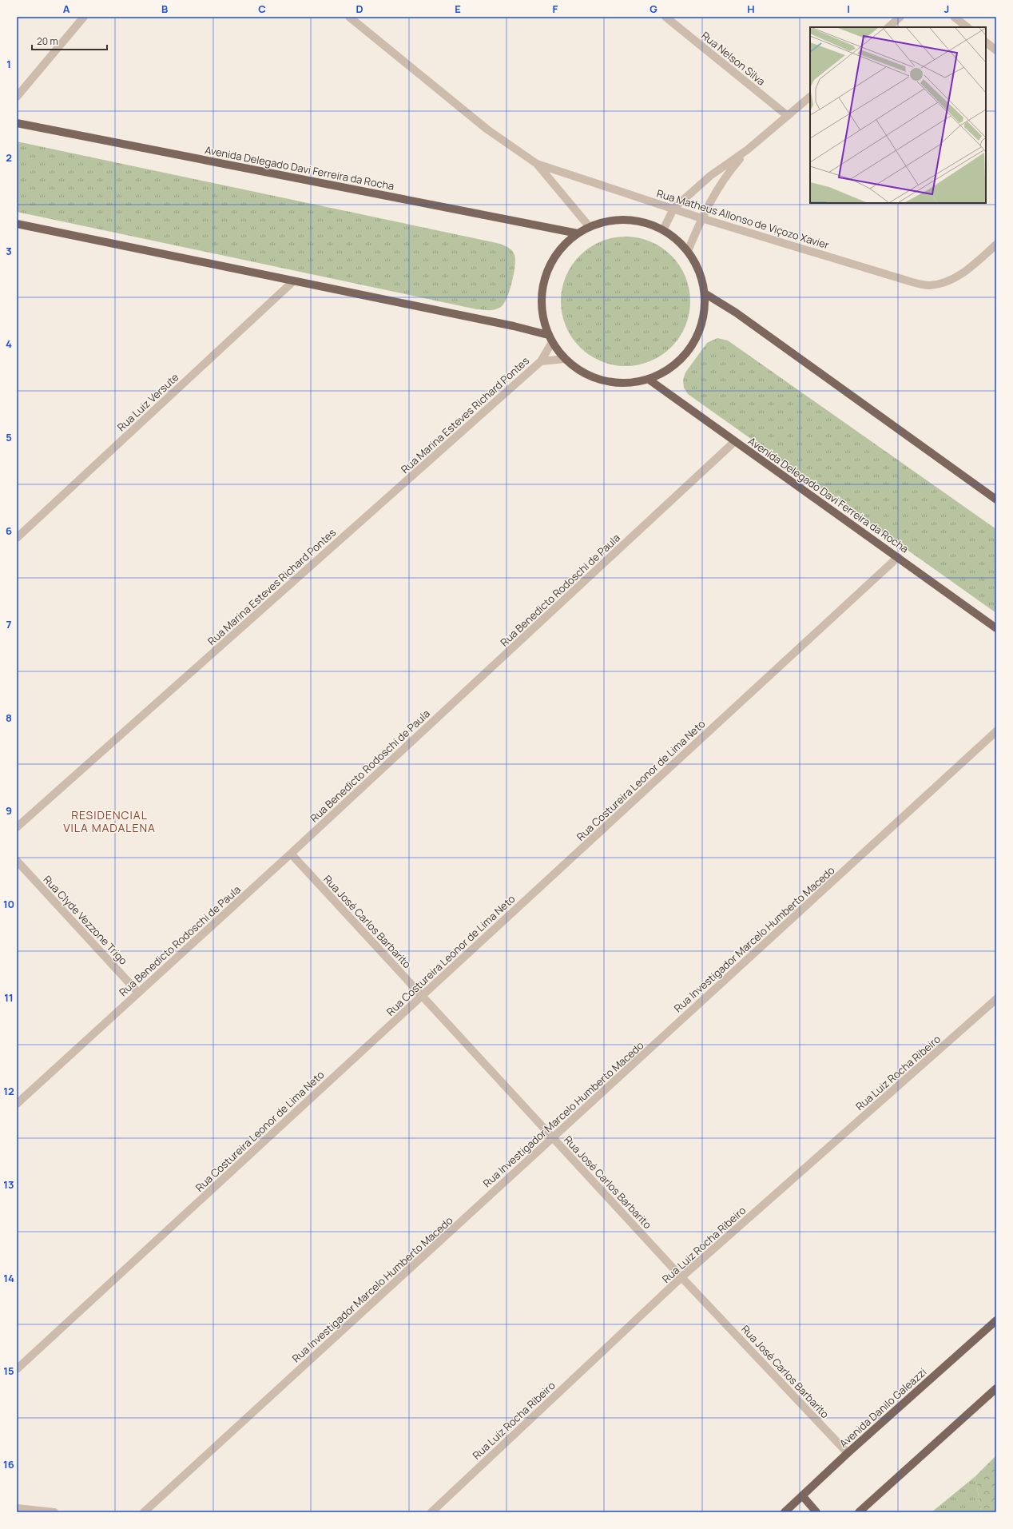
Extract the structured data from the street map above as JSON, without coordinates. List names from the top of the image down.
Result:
{
  "streets": {
    "main road": ["Avenida Delegado Davi Ferreira da Rocha", "Avenida Danilo Galeazzi"],
    "street": [
      "Rua Nelson Silva",
      "Rua Matheus Allonso de Viçozo Xavier",
      "Rua Luiz Versute",
      "Rua Marina Esteves Richard Pontes",
      "Rua Benedicto Rodoschi de Paula",
      "Rua Costureira Leonor de Lima Neto",
      "Rua Clyde Vezzone Trigo",
      "Rua José Carlos Barbarito",
      "Rua Investigador Marcelo Humberto Macedo",
      "Rua Luiz Rocha Ribeiro"
    ]
  },
  "crossings": [
    ["Avenida Delegado Davi Ferreira da Rocha", "Rua Benedicto Rodoschi de Paula"],
    ["Avenida Delegado Davi Ferreira da Rocha", "Rua Costureira Leonor de Lima Neto"],
    ["Rua Benedicto Rodoschi de Paula", "Rua Clyde Vezzone Trigo"],
    ["Rua Benedicto Rodoschi de Paula", "Rua José Carlos Barbarito"],
    ["Rua Costureira Leonor de Lima Neto", "Rua José Carlos Barbarito"],
    ["Rua José Carlos Barbarito", "Rua Investigador Marcelo Humberto Macedo"],
    ["Rua José Carlos Barbarito", "Rua Luiz Rocha Ribeiro"],
    ["Rua José Carlos Barbarito", "Avenida Danilo Galeazzi"]
  ],
  "districts": ["RESIDENCIAL VILA MADALENA"],
  "scale_bar": "20 m",
  "grid": {
    "columns": [
      "A",
      "B",
      "C",
      "D",
      "E",
      "F",
      "G",
      "H",
      "I",
      "J"
    ],
    "rows": [
      "1",
      "2",
      "3",
      "4",
      "5",
      "6",
      "7",
      "8",
      "9",
      "10",
      "11",
      "12",
      "13",
      "14",
      "15",
      "16"
    ]
  }
}
